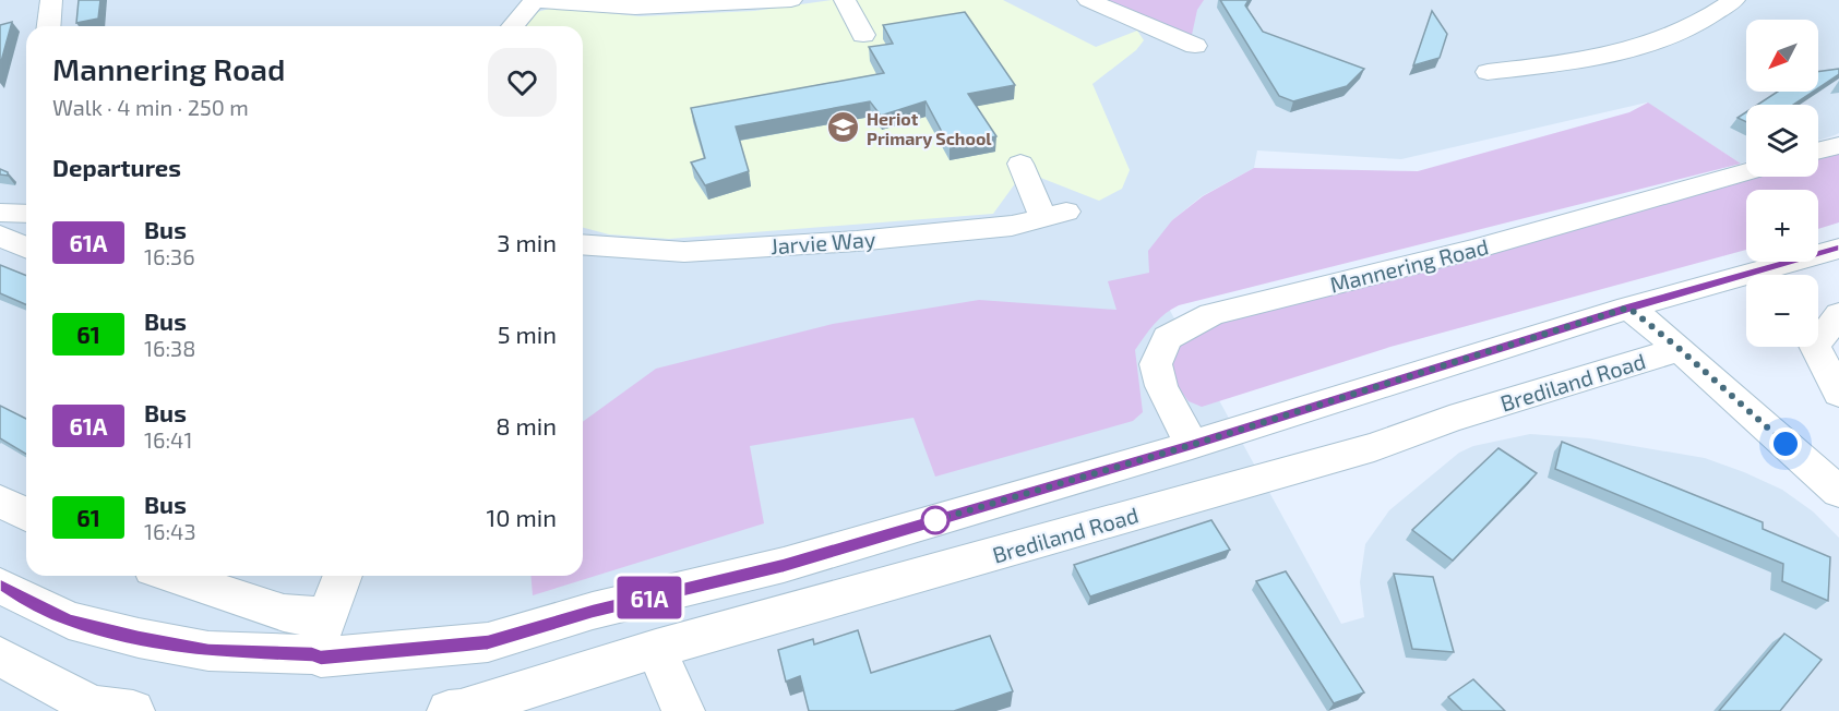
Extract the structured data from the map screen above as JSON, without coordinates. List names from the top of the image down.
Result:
{
  "streets": {
    "street": ["Jarvie Way", "Mannering Road", "Brediland Road"]
  },
  "places": {
    "school or university": ["Heriot Primary School"]
  },
  "lines": ["bus line 61A"],
  "north": "bottom left",
  "page": {
    "on_map": "61A",
    "map_buttons": ["+", "−"],
    "heading": [
      ["Mannering Road", "Walk · 4 min · 250 m"],
      "Departures"
    ],
    "list": [
      {
        "mark": "61A",
        "name": "Bus",
        "note": "16:36",
        "value": "3 min"
      },
      {
        "mark": "61",
        "name": "Bus",
        "note": "16:38",
        "value": "5 min"
      },
      {
        "mark": "61A",
        "name": "Bus",
        "note": "16:41",
        "value": "8 min"
      },
      {
        "mark": "61",
        "name": "Bus",
        "note": "16:43",
        "value": "10 min"
      }
    ]
  }
}
